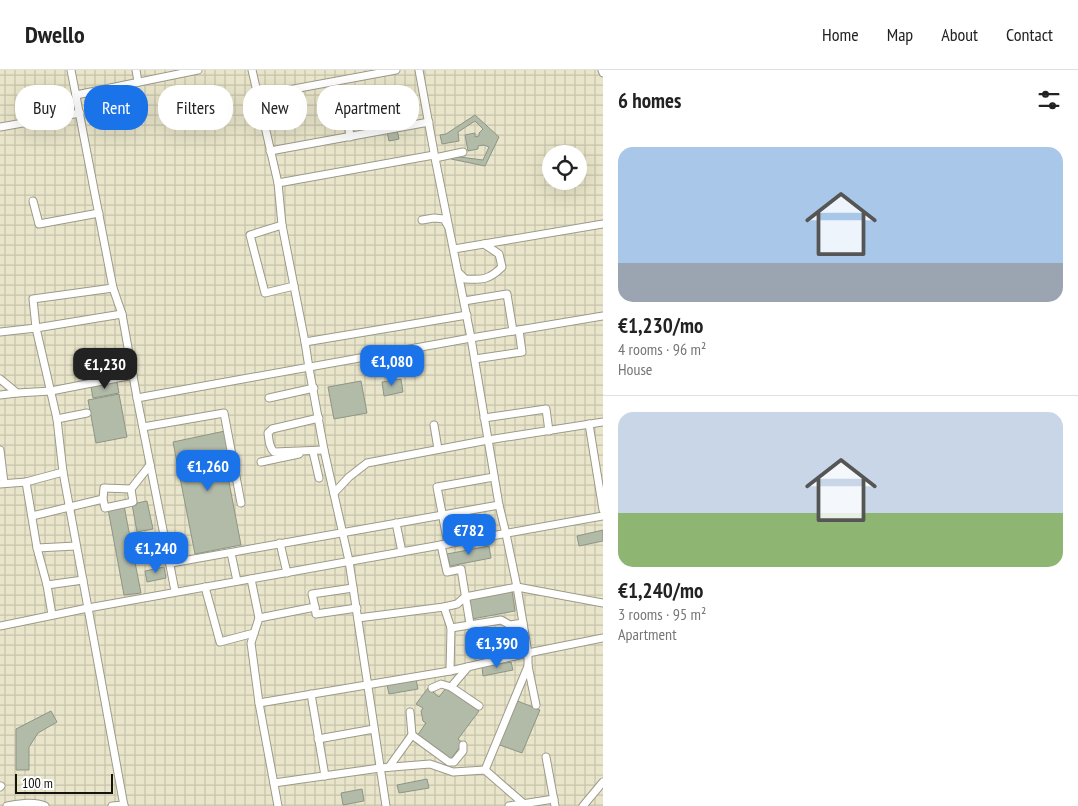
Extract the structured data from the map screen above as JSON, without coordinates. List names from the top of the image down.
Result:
{
  "scale_bar": "100 m",
  "page": {
    "header": "Dwello",
    "nav": [
      "Home",
      "Map",
      "About",
      "Contact"
    ],
    "heading": "6 homes",
    "chip": [
      "Buy",
      "Rent",
      "Filters",
      "New",
      "Apartment"
    ],
    "list": [
      {
        "name": "€1,230/mo",
        "note": "4 rooms · 96 m² · House"
      },
      {
        "name": "€1,240/mo",
        "note": "3 rooms · 95 m² · Apartment"
      }
    ],
    "price": [
      "€1,080",
      "€1,230",
      "€1,260",
      "€782",
      "€1,240",
      "€1,390"
    ],
    "scale": "100 m"
  }
}
